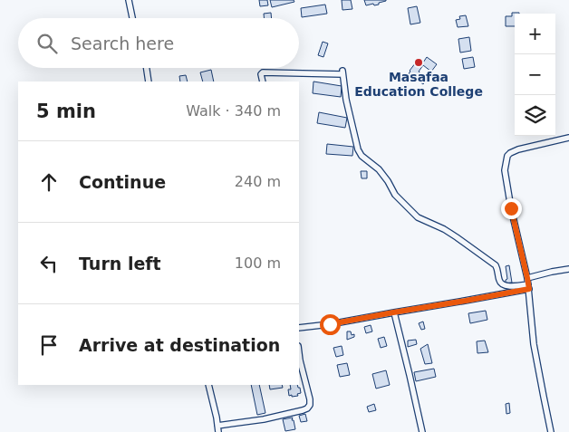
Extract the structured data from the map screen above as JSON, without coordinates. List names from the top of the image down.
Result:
{
  "places": ["Masafaa Education College"],
  "page": {
    "map_buttons": ["+", "−"],
    "search": "Search here",
    "heading": ["5 min", "Walk · 340 m"],
    "list": [
      ["Continue", "240 m"],
      ["Turn left", "100 m"],
      "Arrive at destination"
    ]
  }
}
